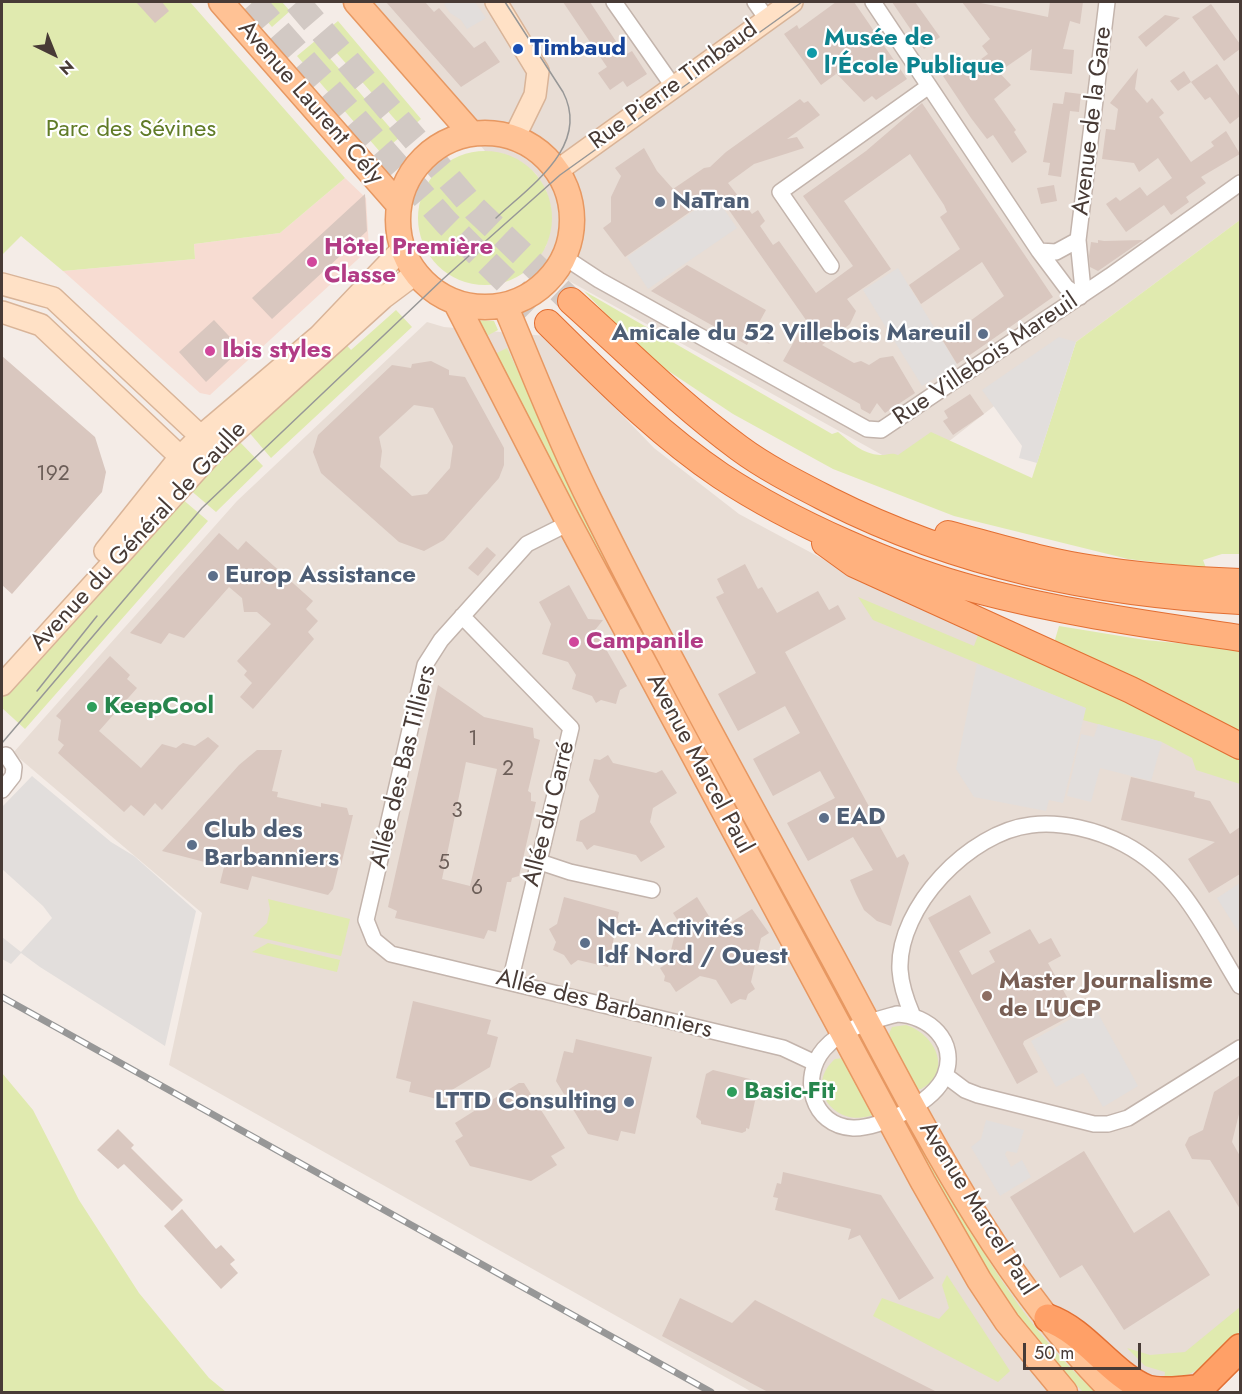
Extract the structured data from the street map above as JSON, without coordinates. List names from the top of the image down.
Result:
{
  "streets": {
    "main road": [
      "Rue Pierre Timbaud",
      "Avenue Laurent Cély",
      "Avenue du Général de Gaulle",
      "Avenue Marcel Paul"
    ],
    "street": [
      "Avenue de la Gare",
      "Rue Villebois Mareuil",
      "Allée des Bas Tilliers",
      "Allée du Carré",
      "Allée des Barbanniers"
    ]
  },
  "crossings": [
    ["Rue Pierre Timbaud", "Avenue Laurent Cély"],
    ["Rue Pierre Timbaud", "Rue Villebois Mareuil"],
    ["Rue Pierre Timbaud", "Avenue du Général de Gaulle"],
    ["Rue Pierre Timbaud", "Avenue Marcel Paul"],
    ["Avenue Laurent Cély", "Rue Villebois Mareuil"],
    ["Avenue Laurent Cély", "Avenue du Général de Gaulle"],
    ["Avenue Laurent Cély", "Avenue Marcel Paul"],
    ["Avenue de la Gare", "Rue Villebois Mareuil"],
    ["Rue Villebois Mareuil", "Avenue du Général de Gaulle"],
    ["Rue Villebois Mareuil", "Avenue Marcel Paul"],
    ["Avenue du Général de Gaulle", "Avenue Marcel Paul"],
    ["Avenue Marcel Paul", "Allée des Bas Tilliers"],
    ["Avenue Marcel Paul", "Allée des Barbanniers"],
    ["Allée des Bas Tilliers", "Allée du Carré"],
    ["Allée des Bas Tilliers", "Allée des Barbanniers"],
    ["Allée du Carré", "Allée des Barbanniers"]
  ],
  "parks": ["Parc des Sévines"],
  "places": [
    "Timbaud",
    "Musée de l'École Publique",
    "NaTran",
    "Hôtel Première Classe",
    "Amicale du 52 Villebois Mareuil",
    "Ibis styles",
    "Europ Assistance",
    "Campanile",
    "KeepCool",
    "EAD",
    "Club des Barbanniers",
    "Nct- Activités Idf Nord / Ouest",
    "Master Journalisme de L'UCP",
    "Basic-Fit",
    "LTTD Consulting"
  ],
  "house_numbers": [
    "192",
    "1",
    "2",
    "3",
    "5",
    "6"
  ],
  "scale_bar": "50 m",
  "north": "bottom right"
}
